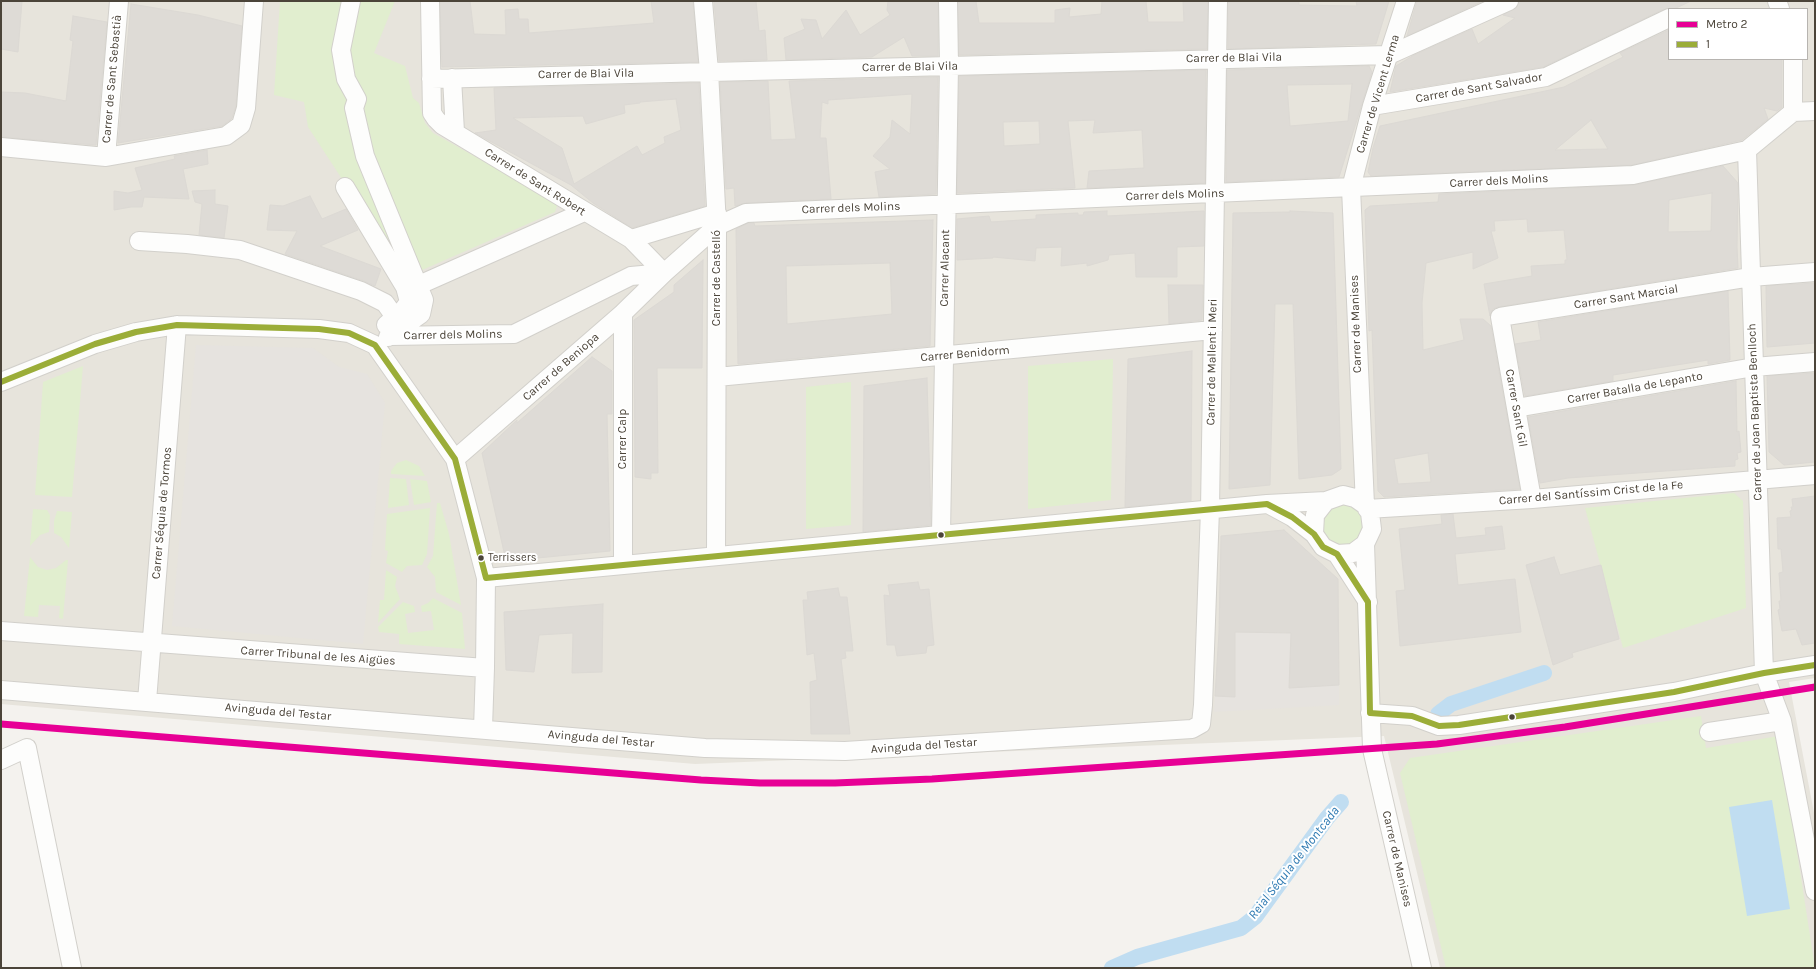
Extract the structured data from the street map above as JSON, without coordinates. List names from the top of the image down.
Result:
{
  "streets": {
    "street": [
      "Carrer de Blai Vila",
      "Carrer de Sant Sebastià",
      "Carrer de Sant Salvador",
      "Carrer de Vicent Lerma",
      "Carrer dels Molins",
      "Carrer de Sant Robert",
      "Carrer Alacant",
      "Carrer de Castelló",
      "Carrer Sant Marcial",
      "Carrer de Manises",
      "Carrer Benidorm",
      "Carrer de Mallent i Meri",
      "Carrer de Beniopa",
      "Carrer Batalla de Lepanto",
      "Carrer Sant Gil",
      "Carrer de Joan Baptista Benlloch",
      "Carrer Calp",
      "Carrer del Santíssim Crist de la Fe",
      "Carrer Séquia de Tormos",
      "Carrer Tribunal de les Aigües",
      "Avinguda del Testar"
    ]
  },
  "crossings": [
    ["Carrer de Blai Vila", "Carrer de Vicent Lerma"],
    ["Carrer de Blai Vila", "Carrer de Sant Robert"],
    ["Carrer de Blai Vila", "Carrer Alacant"],
    ["Carrer de Blai Vila", "Carrer de Castelló"],
    ["Carrer de Blai Vila", "Carrer de Mallent i Meri"],
    ["Carrer de Sant Salvador", "Carrer de Vicent Lerma"],
    ["Carrer de Vicent Lerma", "Carrer dels Molins"],
    ["Carrer de Vicent Lerma", "Carrer de Manises"],
    ["Carrer dels Molins", "Carrer de Sant Robert"],
    ["Carrer dels Molins", "Carrer Alacant"],
    ["Carrer dels Molins", "Carrer de Castelló"],
    ["Carrer dels Molins", "Carrer de Manises"],
    ["Carrer dels Molins", "Carrer de Mallent i Meri"],
    ["Carrer dels Molins", "Carrer de Beniopa"],
    ["Carrer dels Molins", "Carrer de Joan Baptista Benlloch"],
    ["Carrer de Sant Robert", "Carrer de Beniopa"],
    ["Carrer Alacant", "Carrer Benidorm"],
    ["Carrer de Castelló", "Carrer Benidorm"],
    ["Carrer Sant Marcial", "Carrer Sant Gil"],
    ["Carrer Sant Marcial", "Carrer de Joan Baptista Benlloch"],
    ["Carrer de Manises", "Carrer del Santíssim Crist de la Fe"],
    ["Carrer Benidorm", "Carrer de Mallent i Meri"],
    ["Carrer de Mallent i Meri", "Avinguda del Testar"],
    ["Carrer de Beniopa", "Carrer Calp"],
    ["Carrer Batalla de Lepanto", "Carrer Sant Gil"],
    ["Carrer Batalla de Lepanto", "Carrer de Joan Baptista Benlloch"],
    ["Carrer Sant Gil", "Carrer del Santíssim Crist de la Fe"],
    ["Carrer de Joan Baptista Benlloch", "Carrer del Santíssim Crist de la Fe"],
    ["Carrer Séquia de Tormos", "Carrer Tribunal de les Aigües"],
    ["Carrer Séquia de Tormos", "Avinguda del Testar"]
  ],
  "water": ["Reial Séquia de Montcada"],
  "places": ["Terrissers"],
  "lines": ["transit line 1", "metro line 2"],
  "legend": ["Metro 2", "1"]
}
